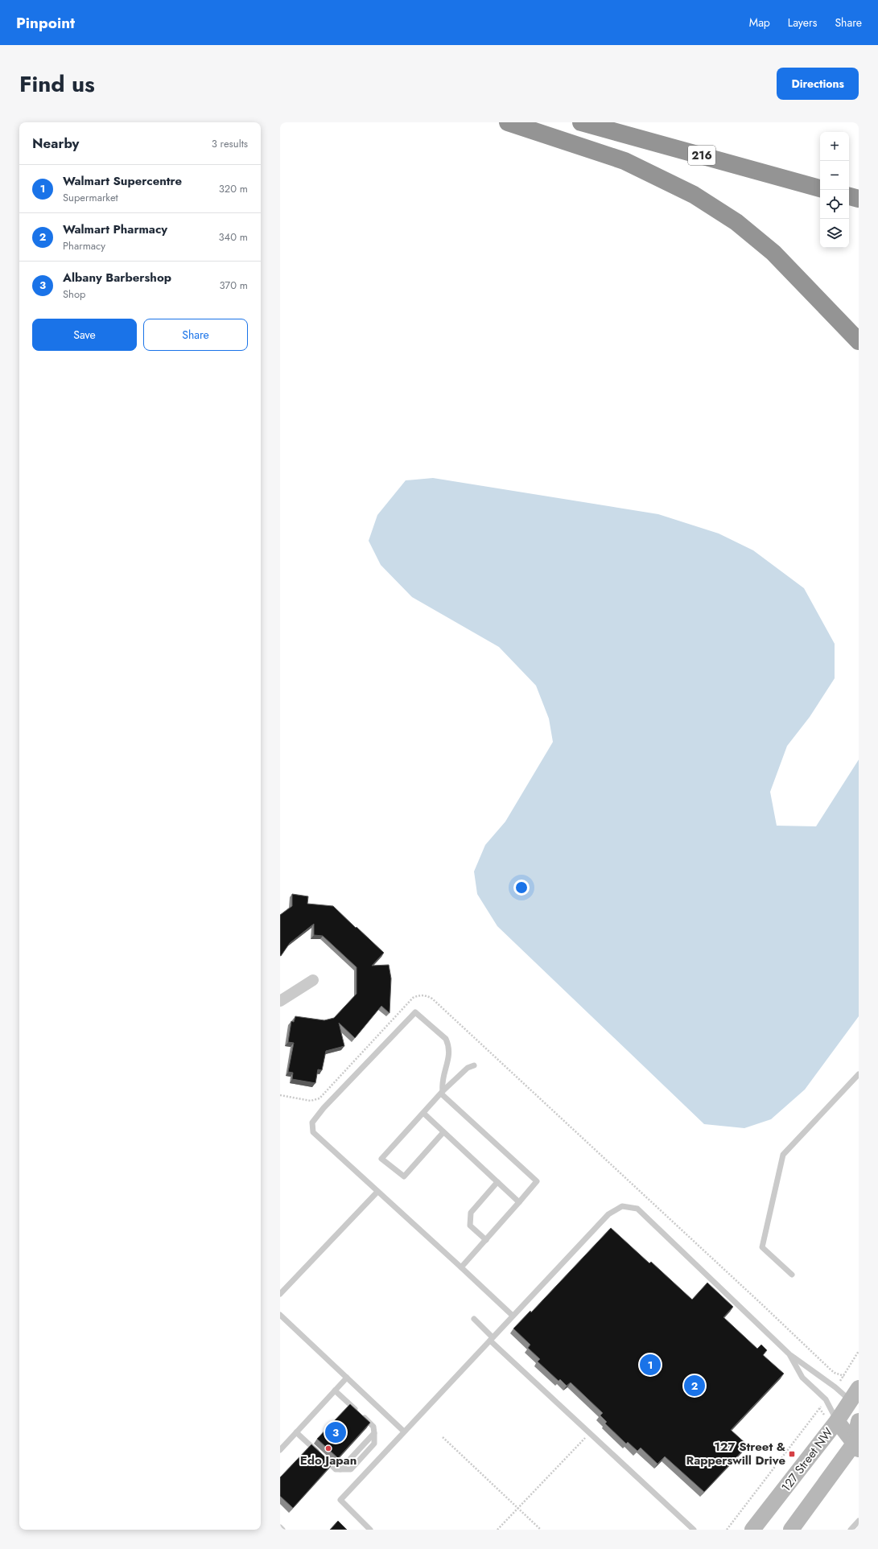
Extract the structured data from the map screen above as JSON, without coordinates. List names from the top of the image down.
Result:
{
  "streets": {
    "highway": ["216"],
    "main road": ["127 Street NW"]
  },
  "places": {
    "other": ["Edo Japan"],
    "transit": ["127 Street & Rapperswill Drive"]
  },
  "page": {
    "header": "Pinpoint",
    "nav": ["Map", "Layers", "Share"],
    "title": "Find us",
    "buttons": [
      "Directions",
      ["Save", "Share"]
    ],
    "heading": ["Nearby", "3 results"],
    "map_buttons": ["+", "−"],
    "list": [
      {
        "mark": "1",
        "name": "Walmart Supercentre",
        "note": "Supermarket",
        "value": "320 m"
      },
      {
        "mark": "2",
        "name": "Walmart Pharmacy",
        "note": "Pharmacy",
        "value": "340 m"
      },
      {
        "mark": "3",
        "name": "Albany Barbershop",
        "note": "Shop",
        "value": "370 m"
      }
    ],
    "pins": ["1", "2", "3"]
  }
}
